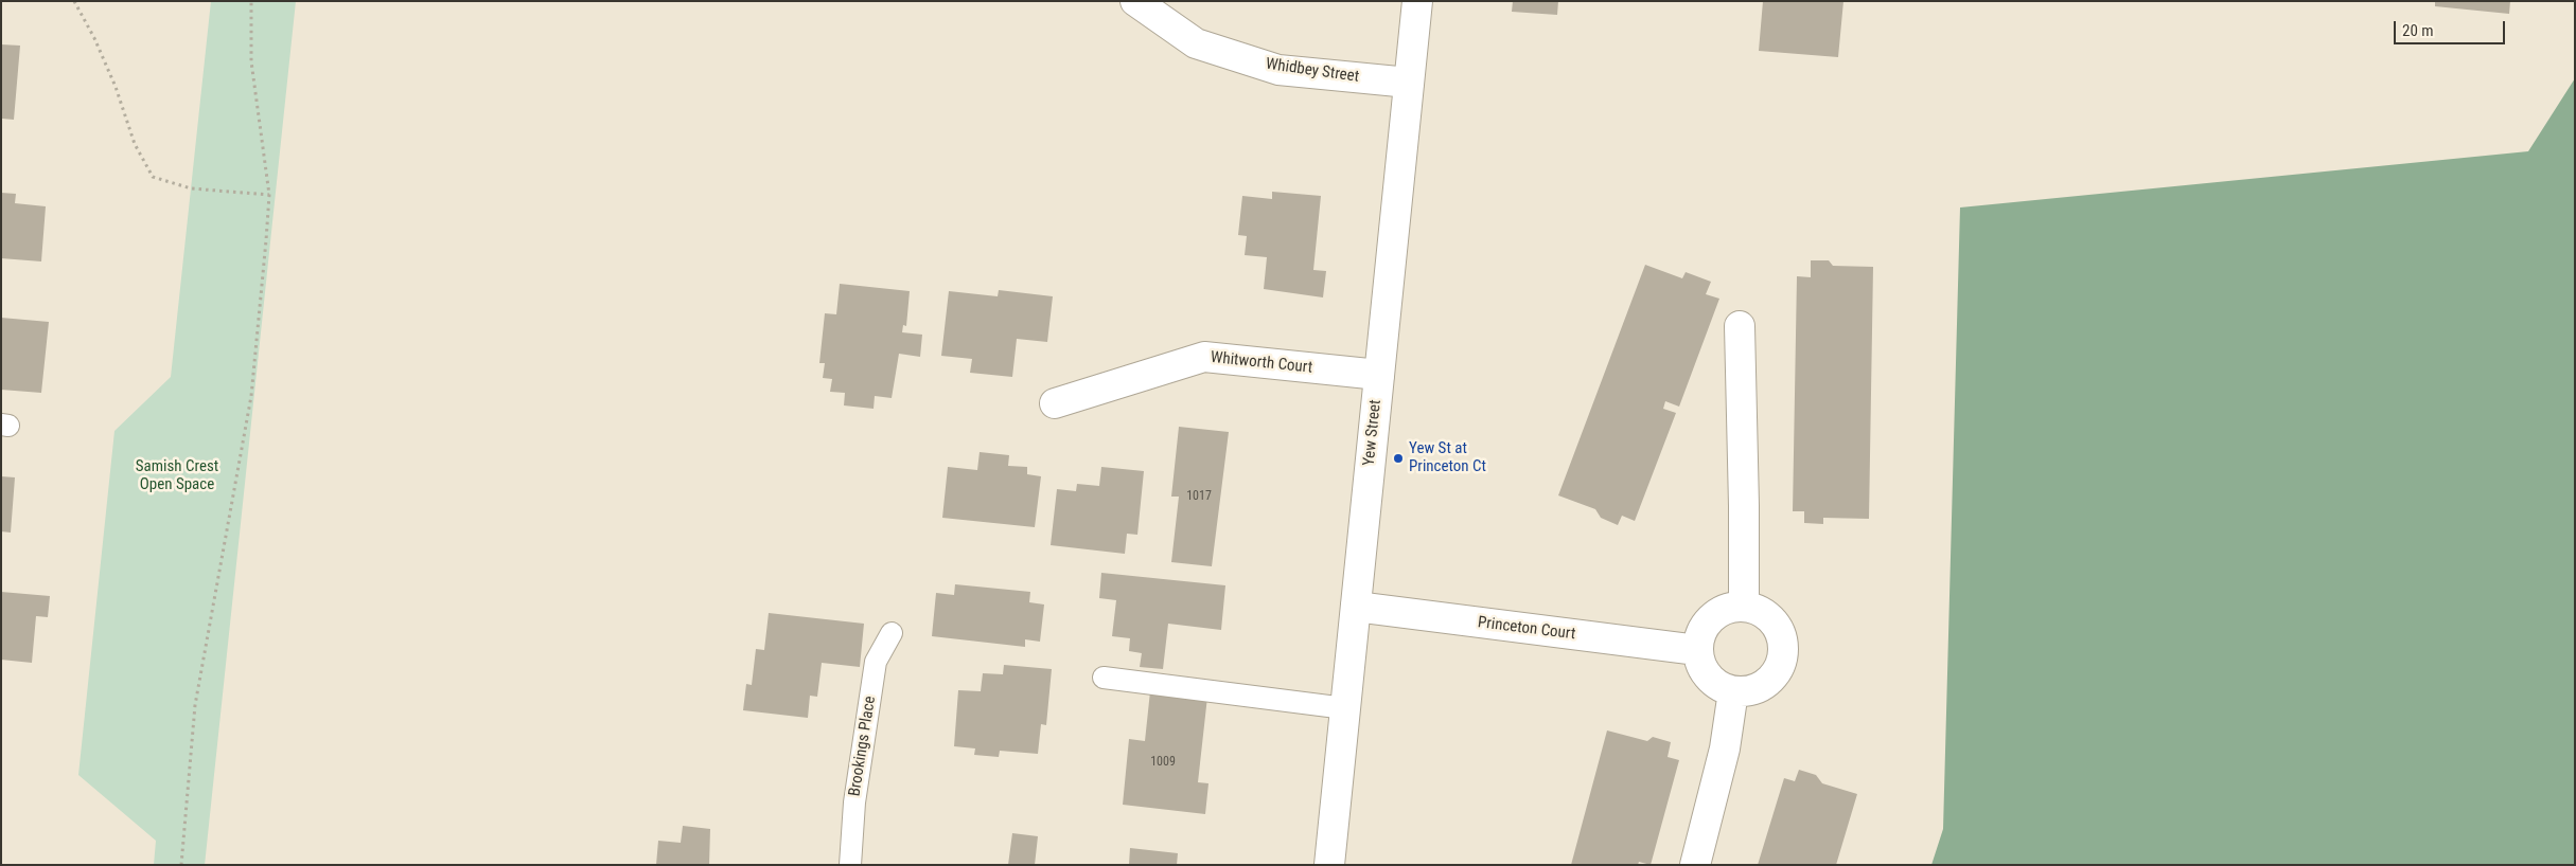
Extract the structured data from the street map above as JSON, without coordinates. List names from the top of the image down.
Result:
{
  "streets": {
    "street": [
      "Whidbey Street",
      "Whitworth Court",
      "Yew Street",
      "Princeton Court"
    ],
    "lane": ["Brookings Place"]
  },
  "crossings": [
    ["Whidbey Street", "Yew Street"],
    ["Whitworth Court", "Yew Street"],
    ["Yew Street", "Princeton Court"]
  ],
  "parks": ["Samish Crest Open Space"],
  "places": ["Yew St at Princeton Ct"],
  "house_numbers": ["1017", "1009"],
  "scale_bar": "20 m"
}
